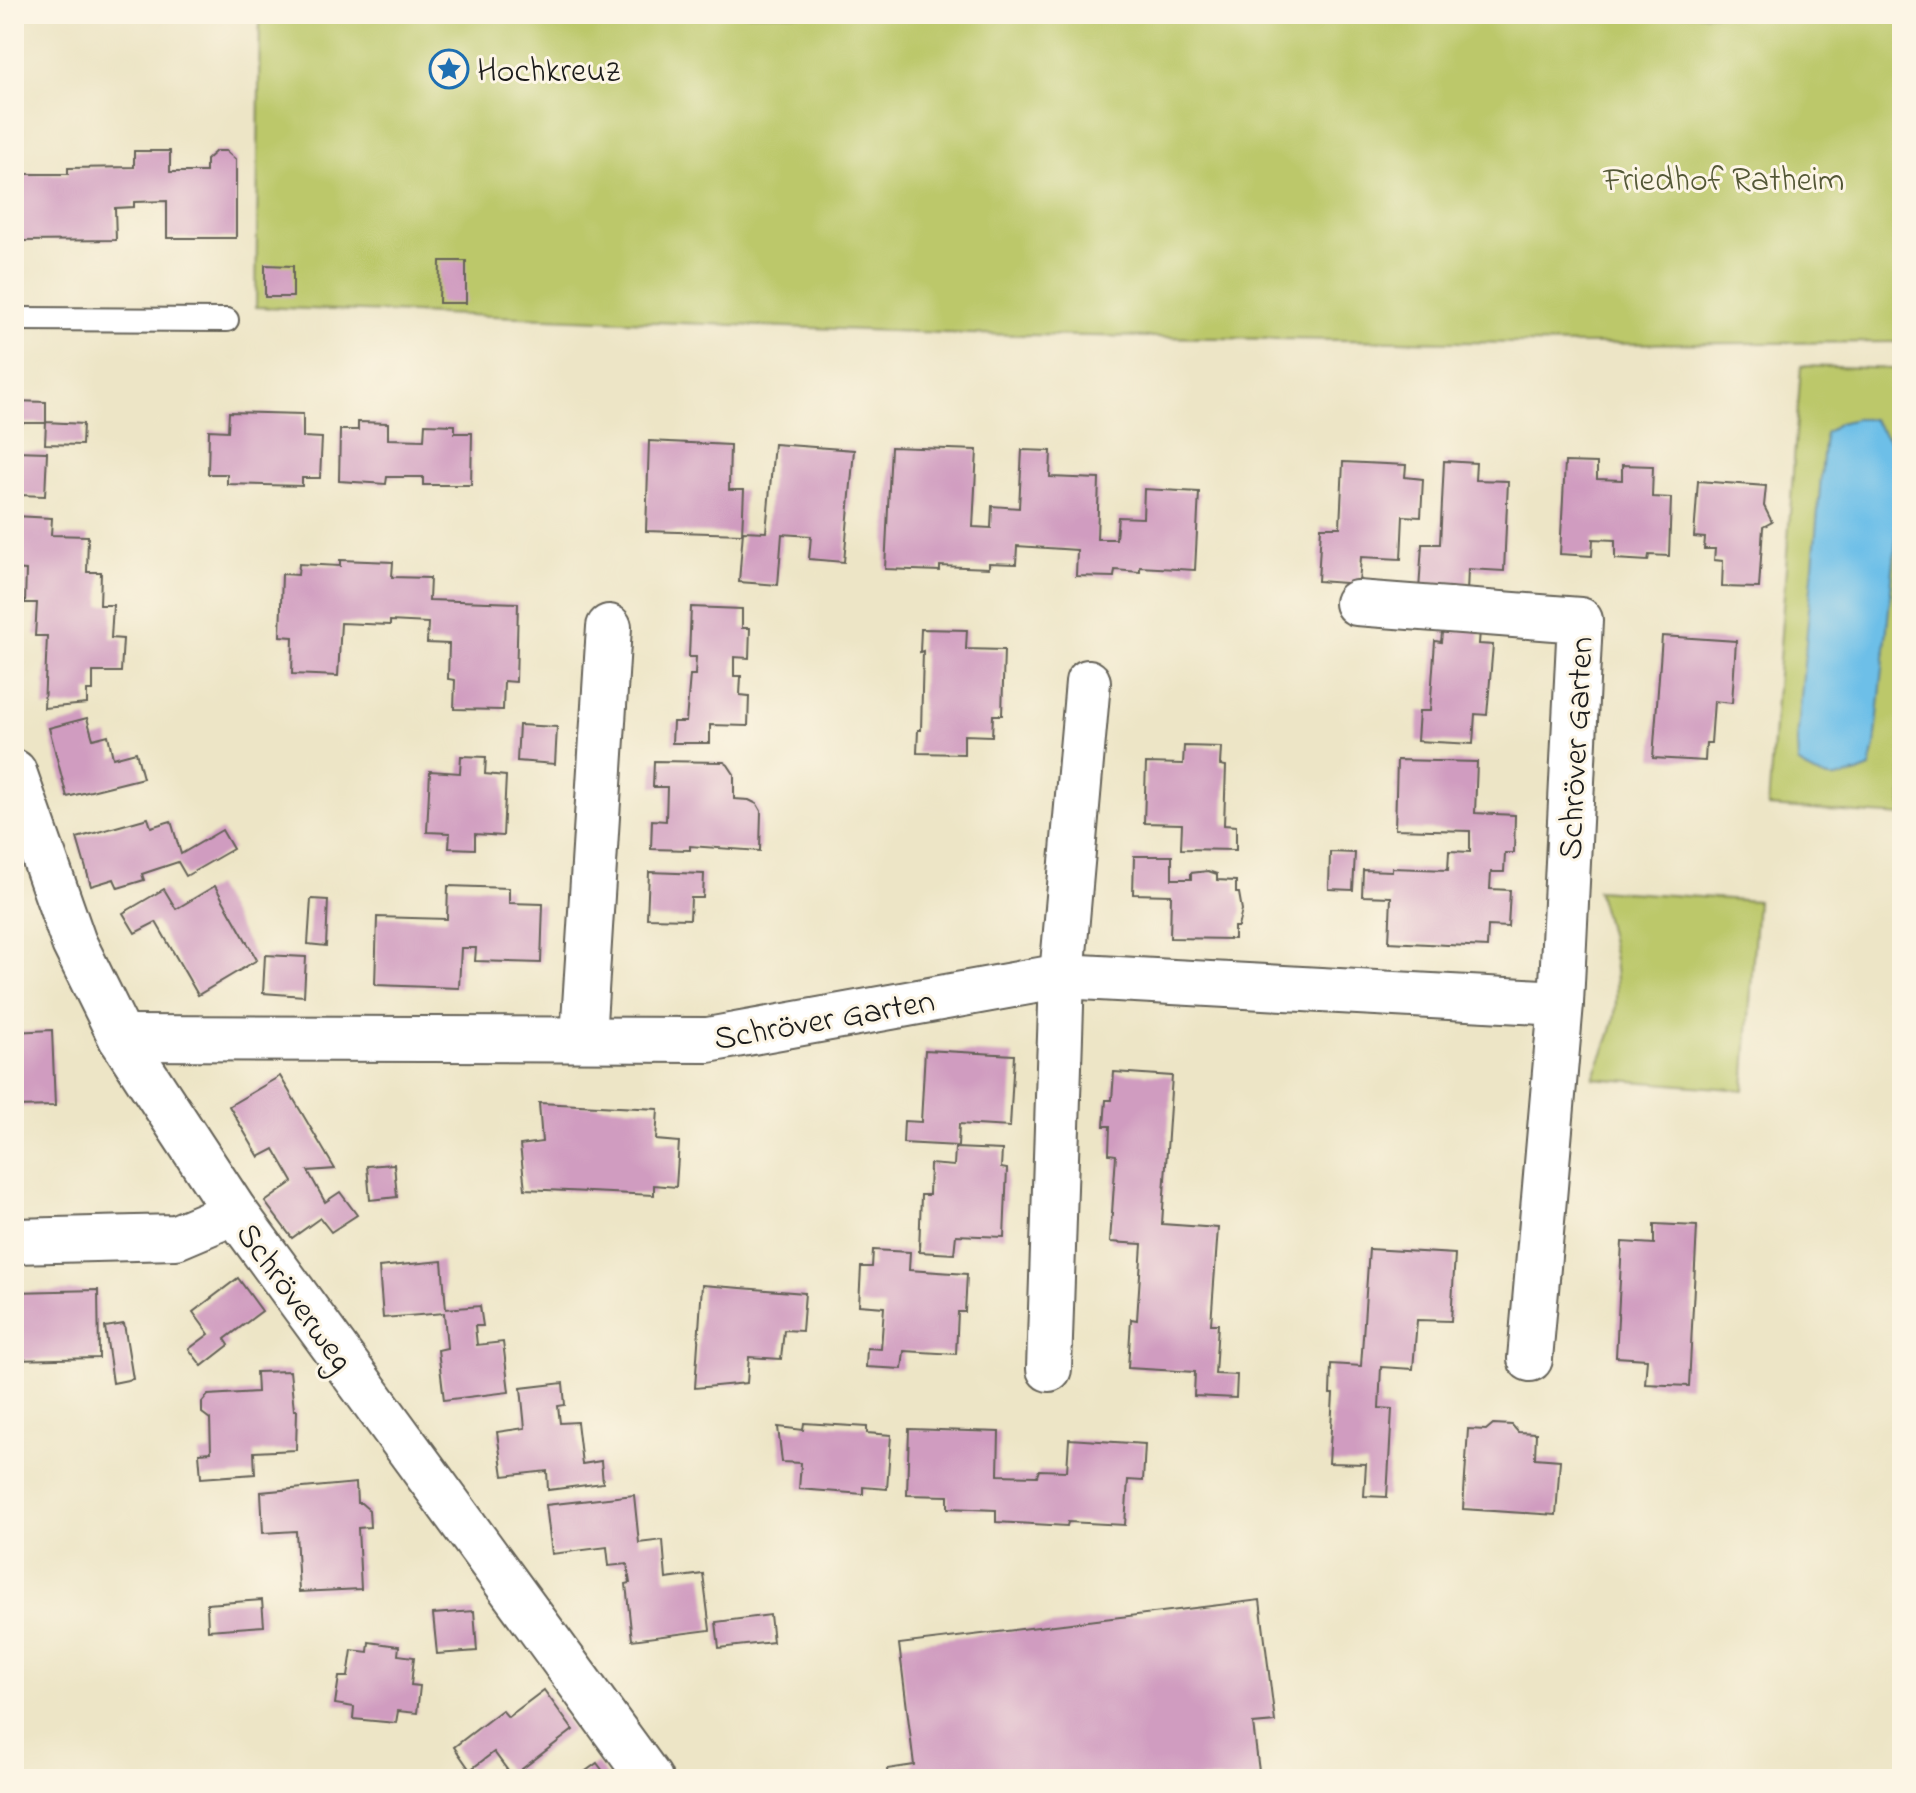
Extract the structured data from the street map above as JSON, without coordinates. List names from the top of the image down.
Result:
{
  "streets": {
    "street": ["Schröver Garten", "Schröverweg"]
  },
  "crossings": [
    ["Schröver Garten", "Schröverweg"]
  ],
  "parks": ["Friedhof Ratheim"],
  "places": {
    "place": ["Hochkreuz"]
  }
}
